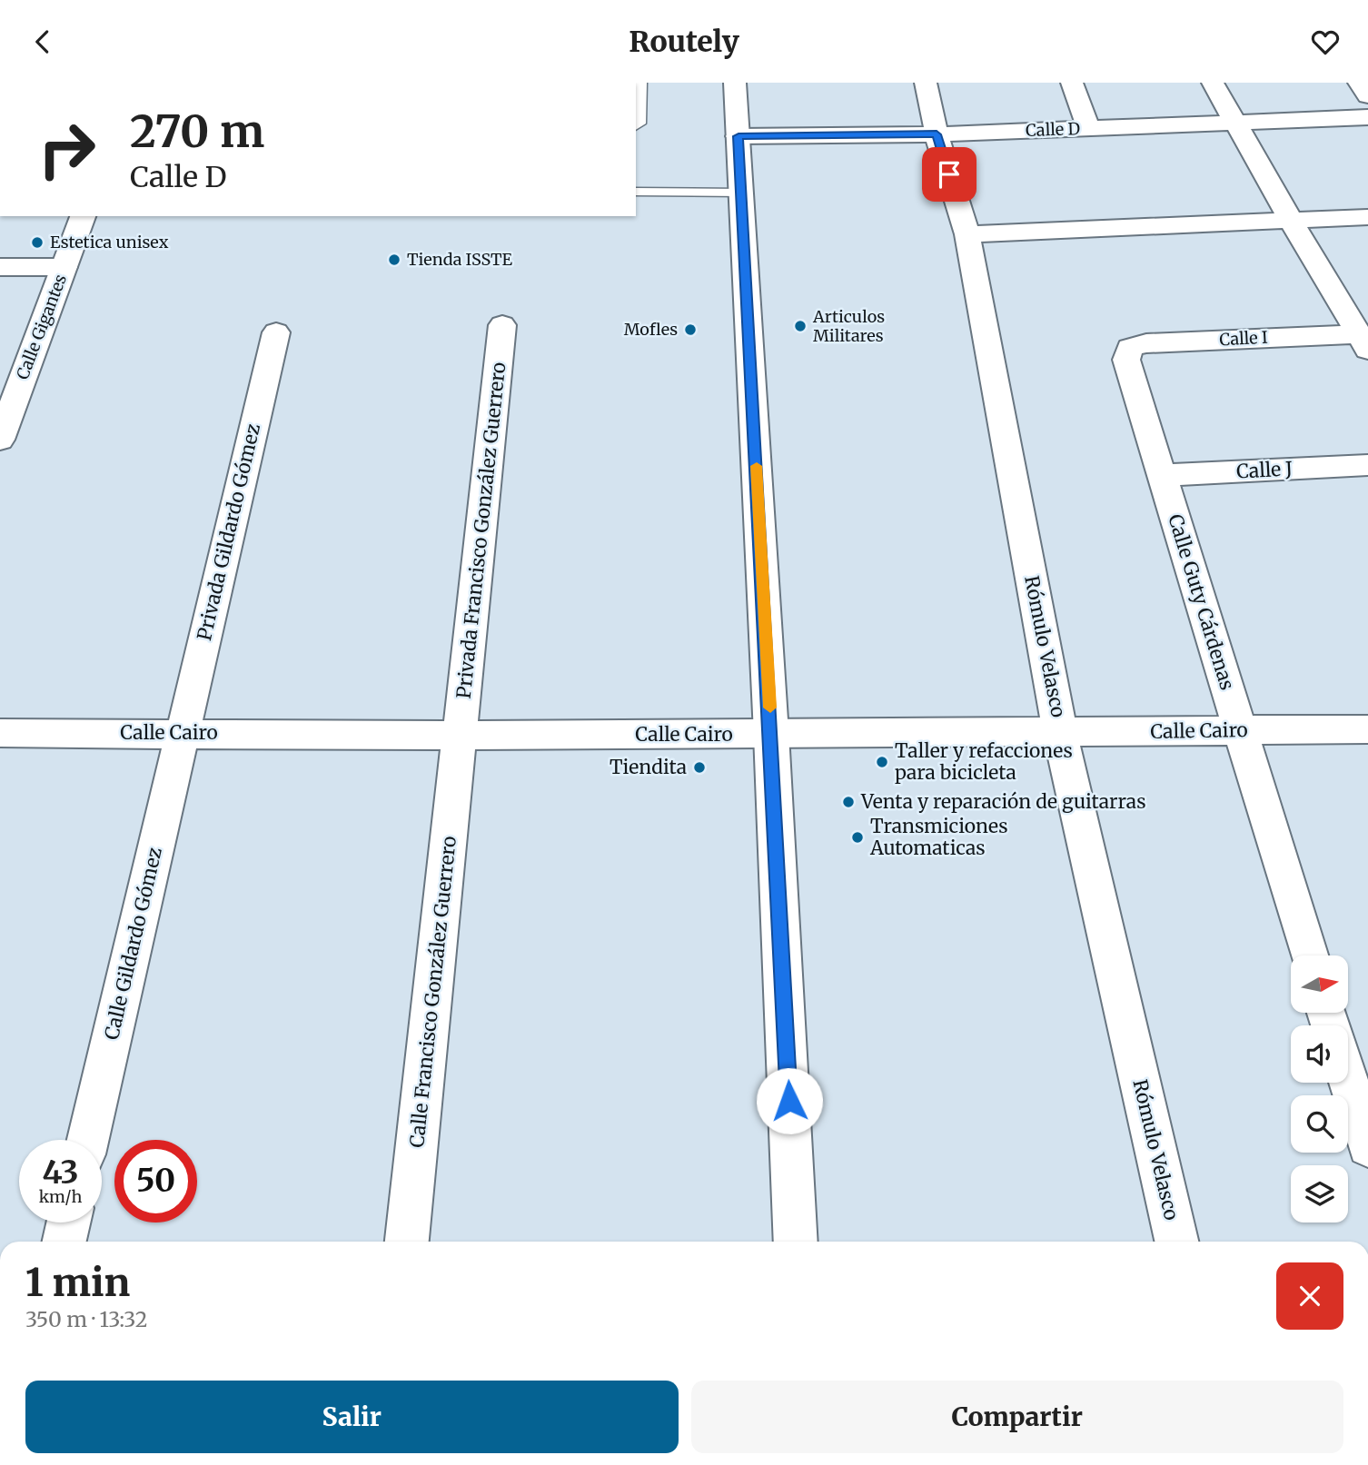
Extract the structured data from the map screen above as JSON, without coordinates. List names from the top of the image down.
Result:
{
  "streets": {
    "street": [
      "Calle D",
      "Calle Gigantes",
      "Calle I",
      "Calle J",
      "Privada Francisco González Guerrero",
      "Privada Gildardo Gómez",
      "Calle Guty Cárdenas",
      "Rómulo Velasco",
      "Calle Cairo",
      "Calle Gildardo Gómez",
      "Calle Francisco González Guerrero"
    ]
  },
  "crossings": [
    ["Calle D", "Rómulo Velasco"],
    ["Calle I", "Calle Guty Cárdenas"],
    ["Calle J", "Calle Guty Cárdenas"],
    ["Privada Francisco González Guerrero", "Calle Cairo"],
    ["Privada Francisco González Guerrero", "Calle Francisco González Guerrero"],
    ["Privada Gildardo Gómez", "Calle Cairo"],
    ["Privada Gildardo Gómez", "Calle Gildardo Gómez"],
    ["Calle Guty Cárdenas", "Calle Cairo"],
    ["Rómulo Velasco", "Calle Cairo"],
    ["Calle Cairo", "Calle Gildardo Gómez"],
    ["Calle Cairo", "Calle Francisco González Guerrero"]
  ],
  "places": [
    "Estetica unisex",
    "Tienda ISSTE",
    "Articulos Militares",
    "Mofles",
    "Taller y refacciones para bicicleta",
    "Tiendita",
    "Venta y reparación de guitarras",
    "Transmiciones Automaticas"
  ],
  "north": "right",
  "page": {
    "header": "Routely",
    "turn": ["270 m", "Calle D"],
    "speed": "43 km/h",
    "limit": "50",
    "heading": ["1 min", "350 m · 13:32"],
    "buttons": ["Salir", "Compartir"]
  }
}
